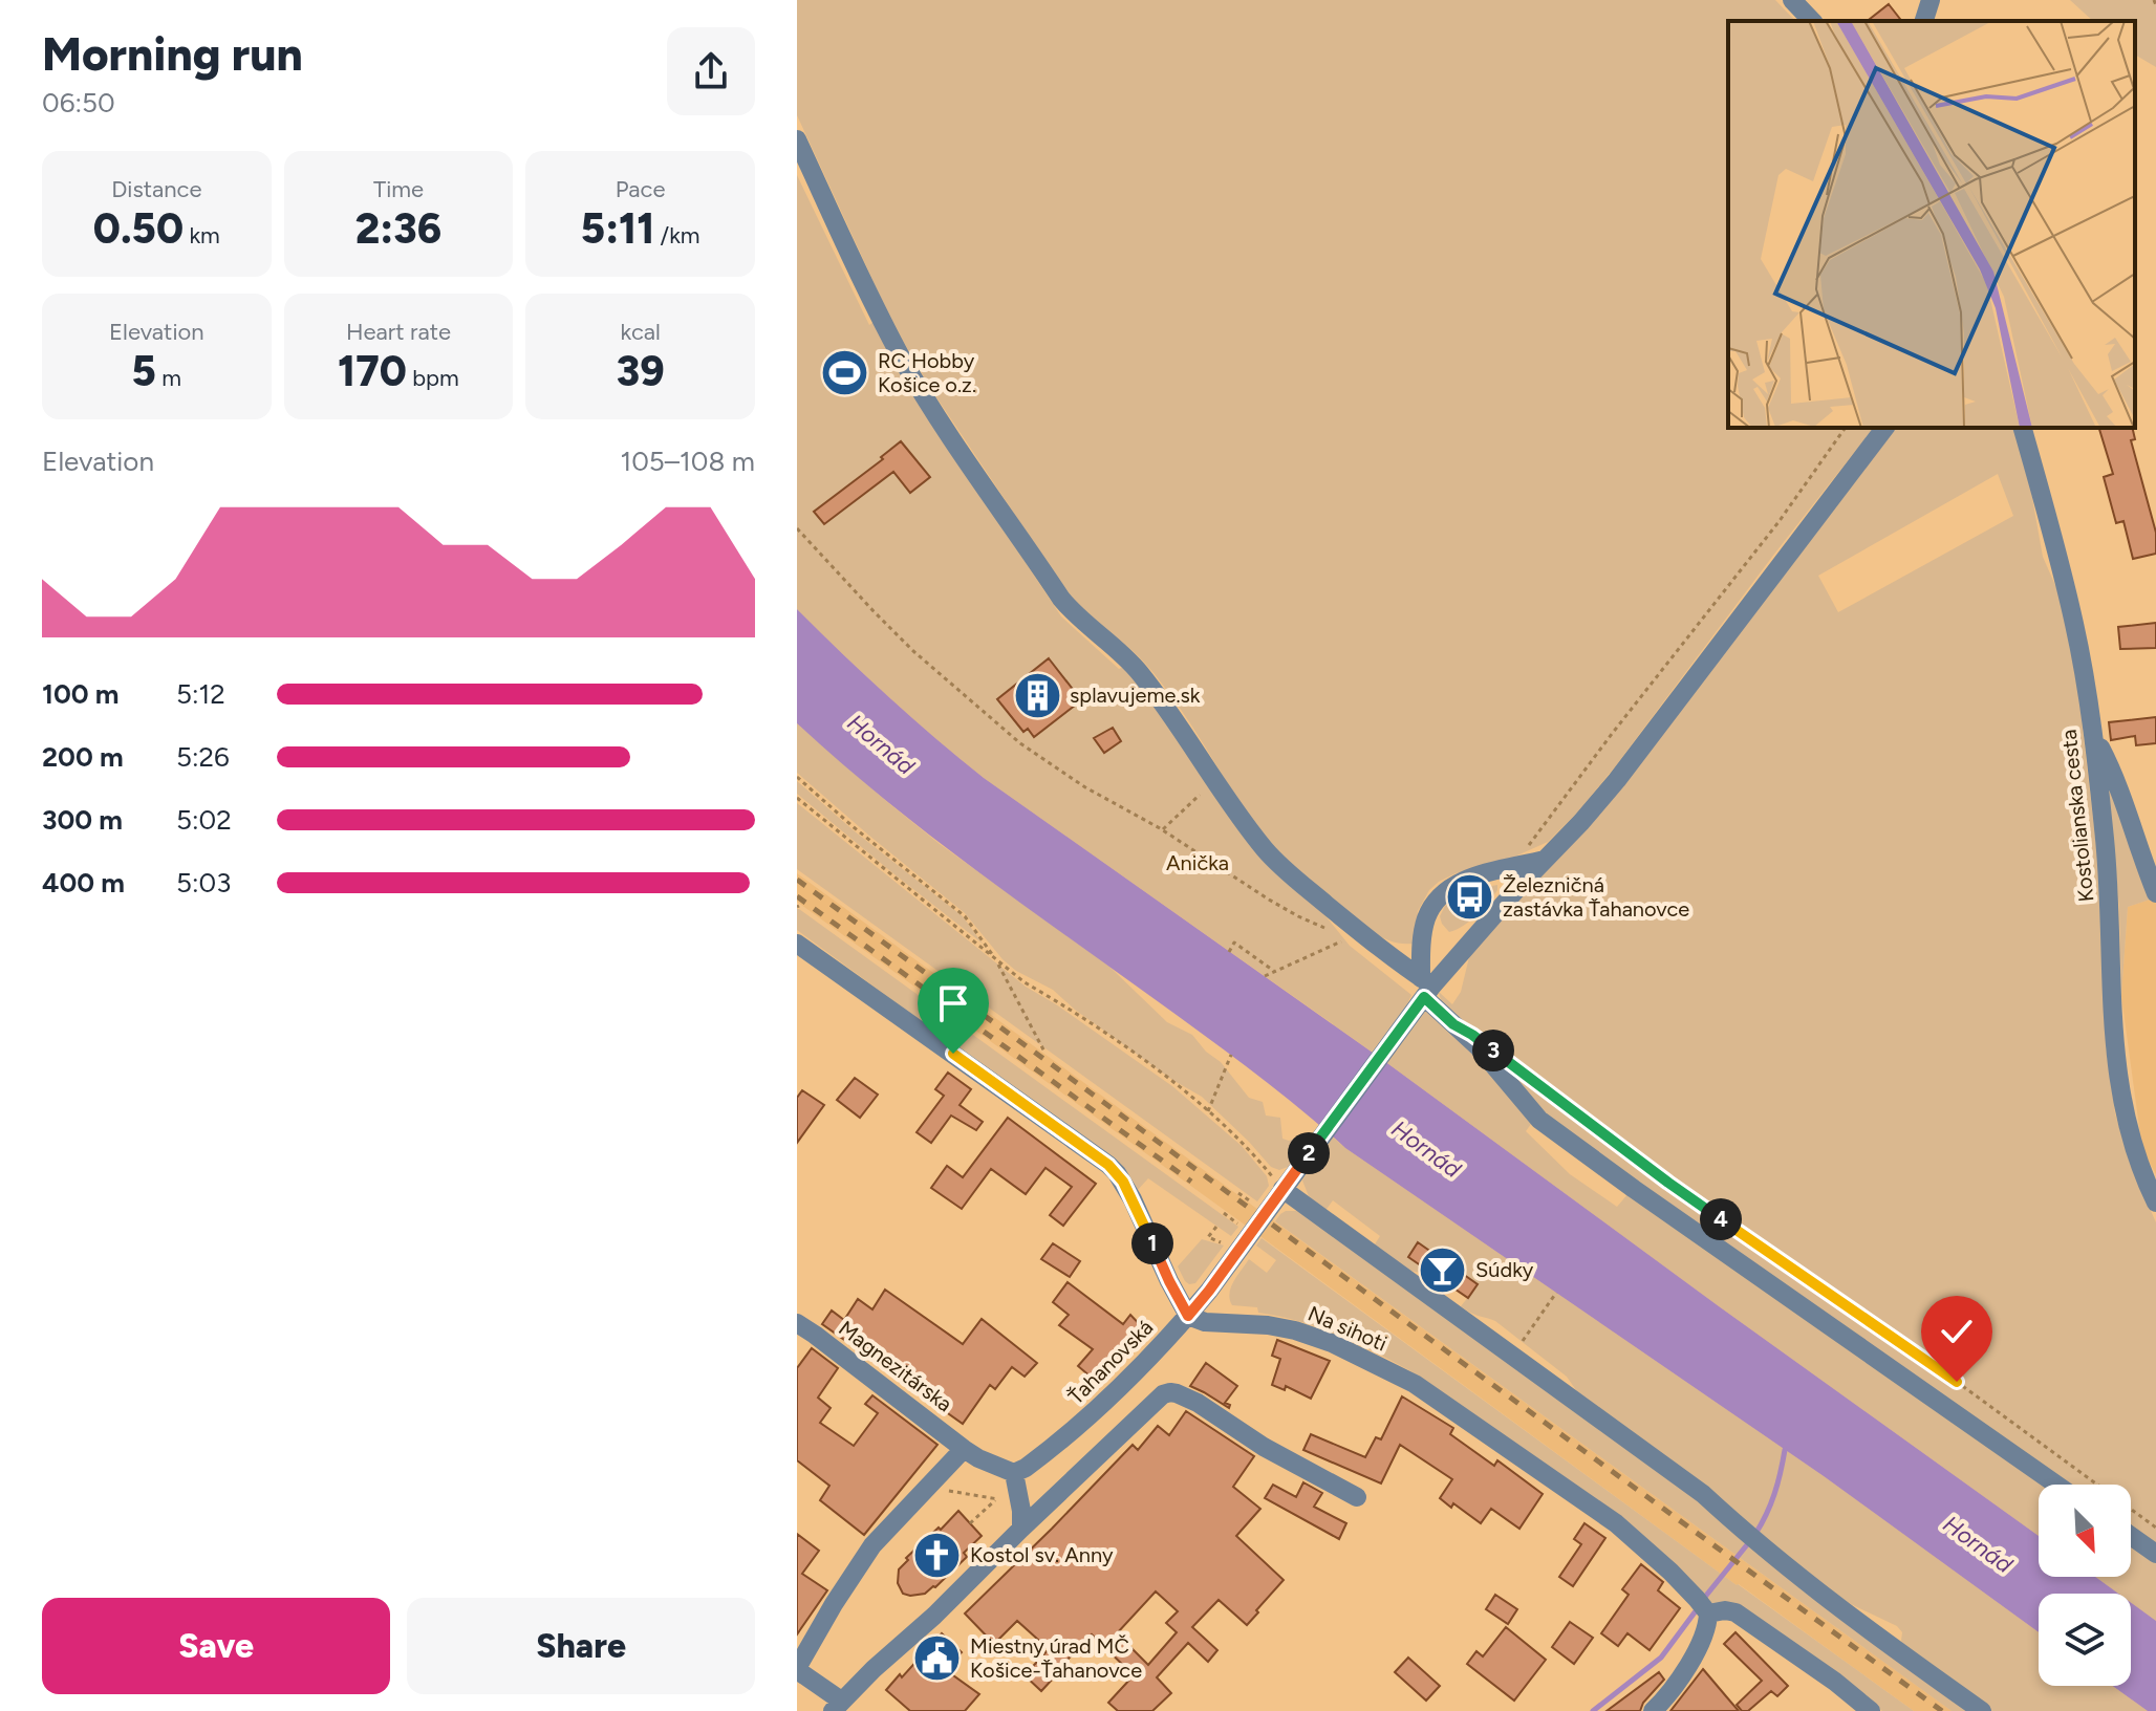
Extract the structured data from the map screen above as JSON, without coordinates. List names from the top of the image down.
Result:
{
  "streets": {
    "street": [
      "Kostolianska cesta",
      "Na sihoti",
      "Ťahanovská",
      "Magnezitárska"
    ]
  },
  "crossings": [
    ["Na sihoti", "Ťahanovská"]
  ],
  "water": ["Hornád"],
  "parks": ["Anička"],
  "places": {
    "sports": ["RC Hobby Košice o.z."],
    "building": ["splavujeme.sk"],
    "bus stop": ["Železničná zastávka Ťahanovce"],
    "bar": ["Súdky"],
    "church": ["Kostol sv. Anny"],
    "public building": ["Miestny úrad MČ Košice-Ťahanovce"]
  },
  "north": "bottom right",
  "page": {
    "heading": ["Morning run", "06:50"],
    "stats": [
      ["Distance", "0.50 km"],
      ["Time", "2:36"],
      ["Pace", "5:11 /km"],
      ["Elevation", "5 m"],
      ["Heart rate", "170 bpm"],
      ["kcal", "39"]
    ],
    "chart": ["Elevation", "105–108 m"],
    "list": [
      {
        "name": "100 m",
        "note": "5:12"
      },
      {
        "name": "200 m",
        "note": "5:26"
      },
      {
        "name": "300 m",
        "note": "5:02"
      },
      {
        "name": "400 m",
        "note": "5:03"
      }
    ],
    "pins": [
      "3",
      "2",
      "4",
      "1"
    ],
    "buttons": ["Save", "Share"]
  }
}
